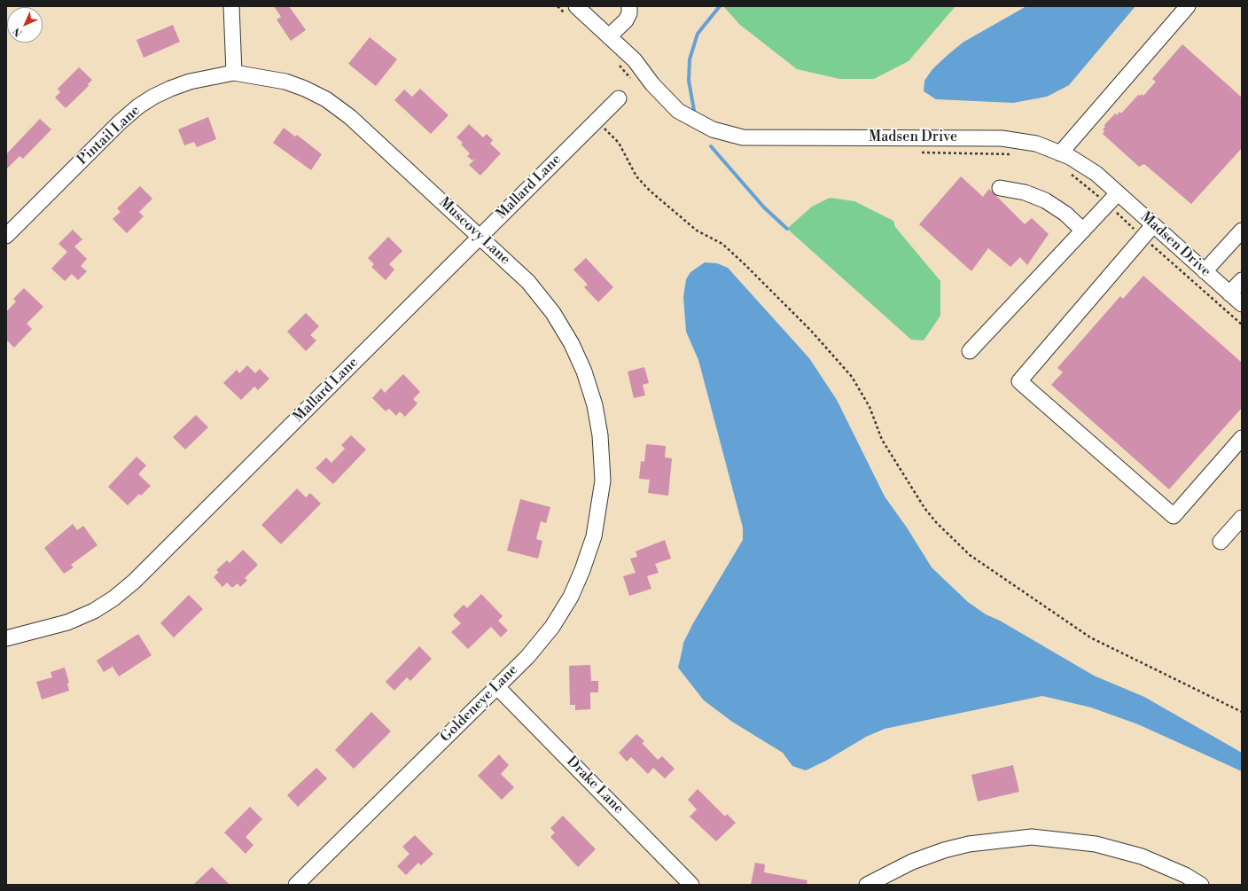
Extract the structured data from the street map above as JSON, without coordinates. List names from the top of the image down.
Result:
{
  "streets": {
    "street": [
      "Pintail Lane",
      "Madsen Drive",
      "Mallard Lane",
      "Muscovy Lane",
      "Goldeneye Lane",
      "Drake Lane"
    ]
  },
  "crossings": [
    ["Pintail Lane", "Muscovy Lane"],
    ["Mallard Lane", "Muscovy Lane"],
    ["Muscovy Lane", "Goldeneye Lane"],
    ["Goldeneye Lane", "Drake Lane"]
  ],
  "north": "bottom left"
}
